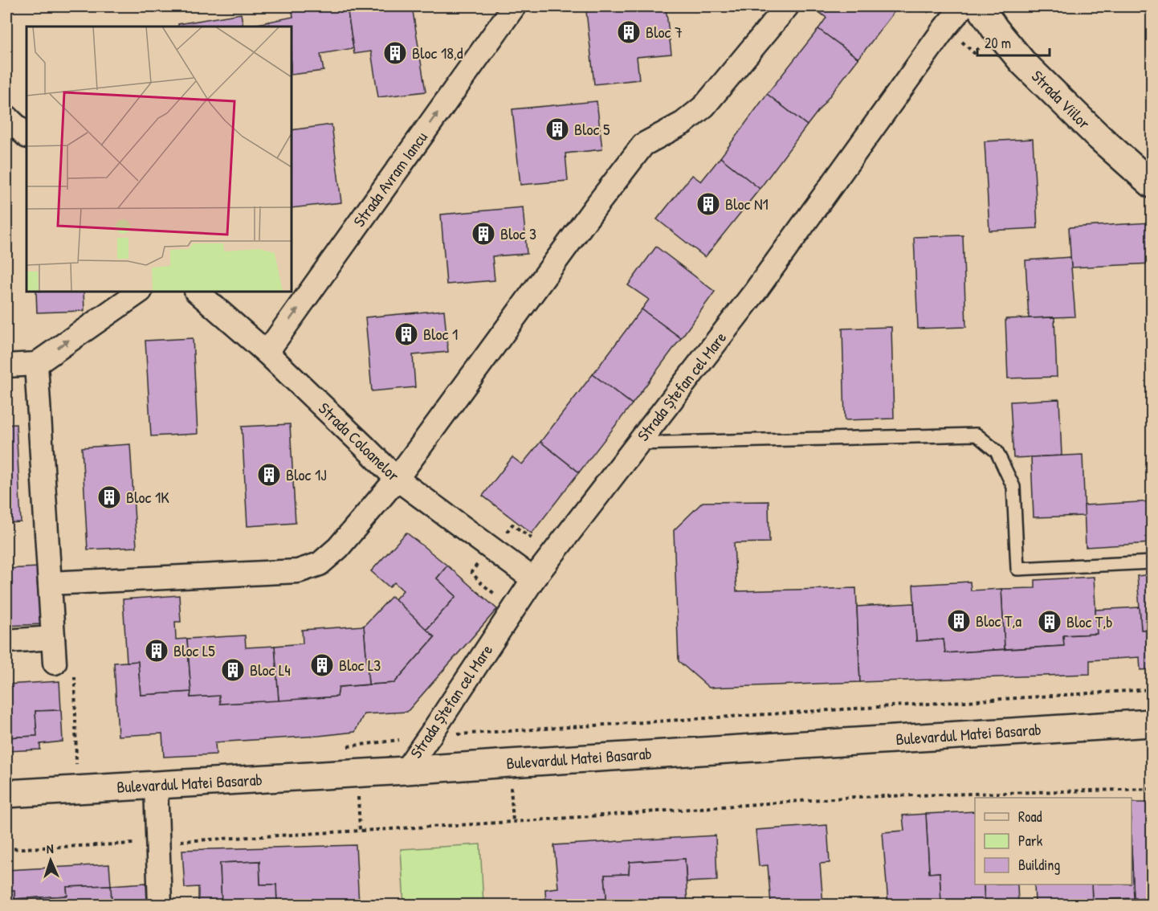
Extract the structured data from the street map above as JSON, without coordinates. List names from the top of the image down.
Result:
{
  "streets": {
    "main road": ["Strada Viilor", "Bulevardul Matei Basarab"],
    "street": ["Strada Avram Iancu", "Strada Ștefan cel Mare", "Strada Coloanelor"]
  },
  "crossings": [
    ["Strada Avram Iancu", "Strada Coloanelor"],
    ["Strada Ștefan cel Mare", "Strada Coloanelor"],
    ["Strada Ștefan cel Mare", "Bulevardul Matei Basarab"]
  ],
  "places": {
    "building": [
      "Bloc 7",
      "Bloc 18,d",
      "Bloc 5",
      "Bloc N1",
      "Bloc 3",
      "Bloc 1",
      "Bloc 1J",
      "Bloc 1K",
      "Bloc T,a",
      "Bloc T,b",
      "Bloc L5",
      "Bloc L3",
      "Bloc L4"
    ]
  },
  "legend": ["Road", "Park", "Building"],
  "scale_bar": "20 m",
  "north": "top"
}
